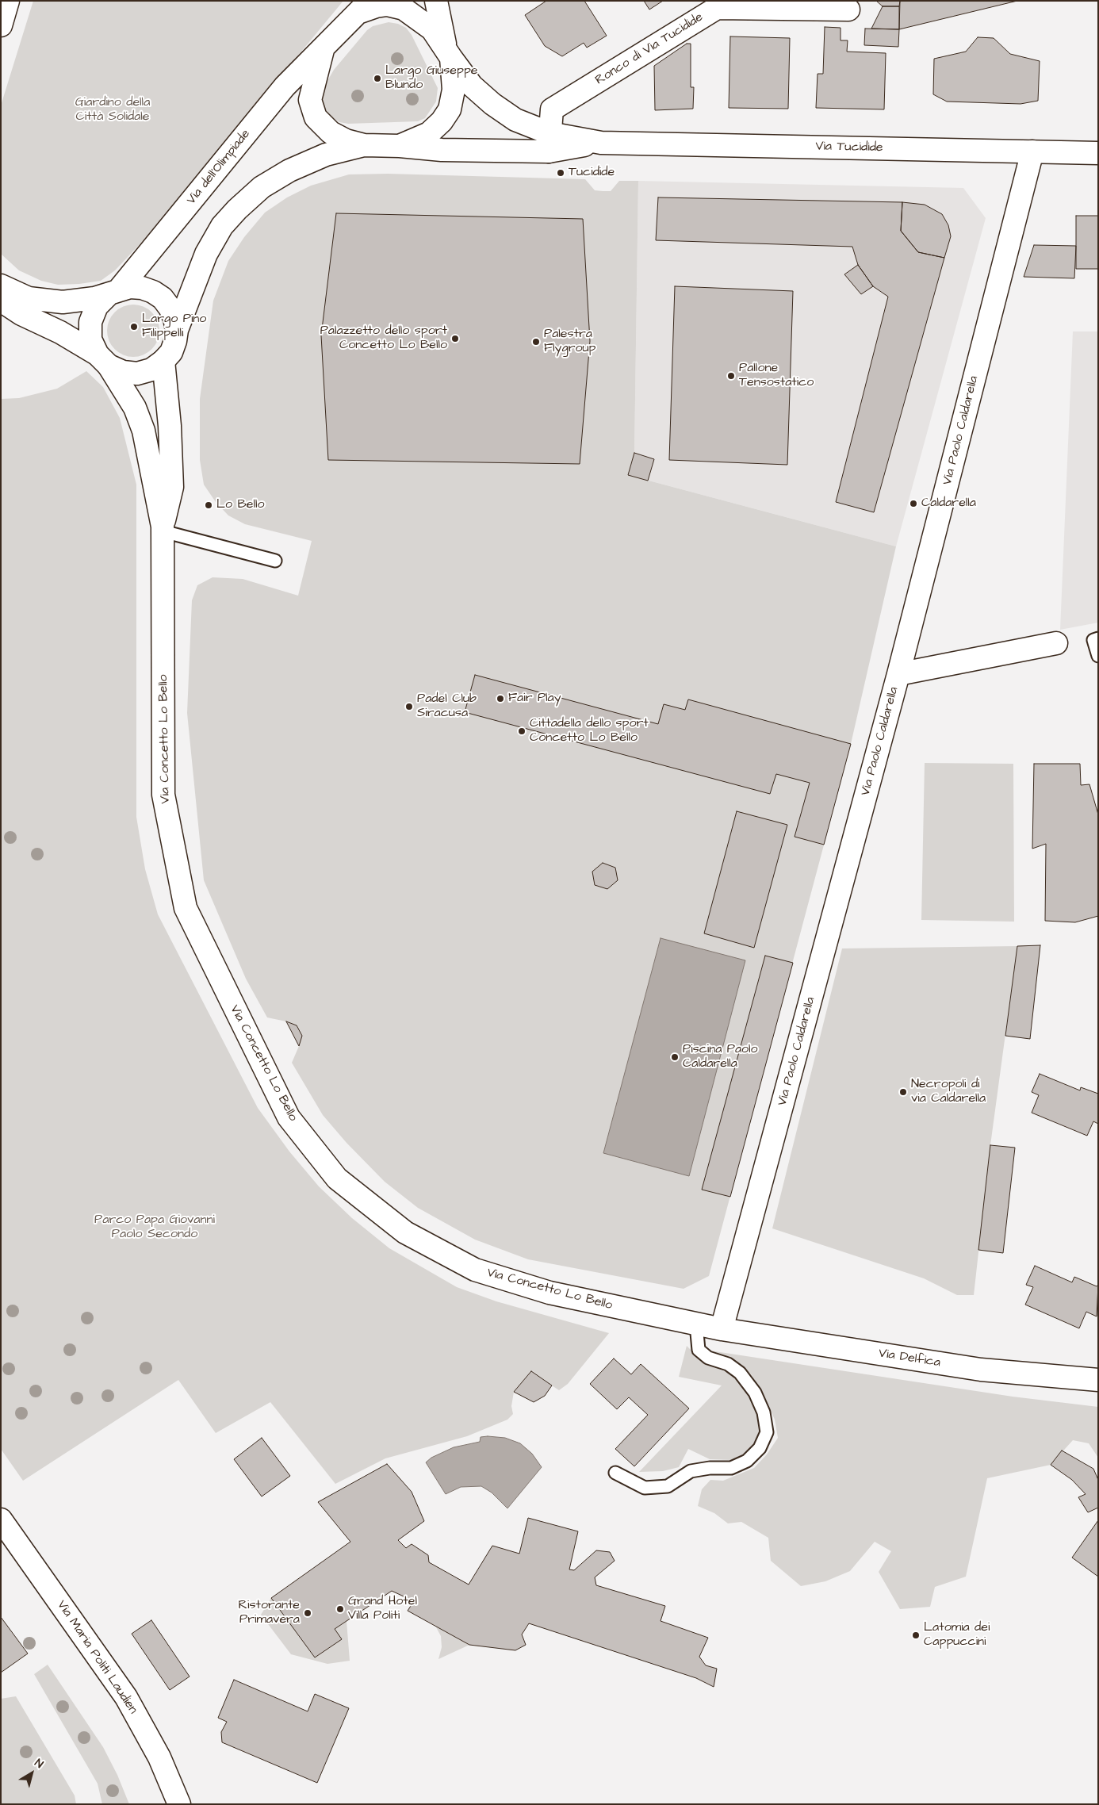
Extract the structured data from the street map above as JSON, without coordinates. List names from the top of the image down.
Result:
{
  "streets": {
    "street": [
      "Ronco di Via Tucidide",
      "Via Tucidide",
      "Via dell'Olimpiade",
      "Via Paolo Caldarella",
      "Via Concetto Lo Bello",
      "Via Delfica",
      "Via Maria Politi Laudien"
    ]
  },
  "crossings": [
    ["Ronco di Via Tucidide", "Via Tucidide"],
    ["Via Tucidide", "Via Paolo Caldarella"],
    ["Via Paolo Caldarella", "Via Concetto Lo Bello"],
    ["Via Paolo Caldarella", "Via Delfica"],
    ["Via Concetto Lo Bello", "Via Delfica"]
  ],
  "parks": ["Giardino della Città Solidale", "Parco Papa Giovanni Paolo Secondo"],
  "places": [
    "Largo Giuseppe Blundo",
    "Tucidide",
    "Largo Pino Filippelli",
    "Palazzetto dello sport Concetto Lo Bello",
    "Palestra Flygroup",
    "Pallone Tensostatico",
    "Caldarella",
    "Lo Bello",
    "Fair Play",
    "Padel Club Siracusa",
    "Cittadella dello sport Concetto Lo Bello",
    "Piscina Paolo Caldarella",
    "Necropoli di via Caldarella",
    "Grand Hotel Villa Politi",
    "Ristorante Primavera",
    "Latomia dei Cappuccini"
  ],
  "north": "top right"
}
